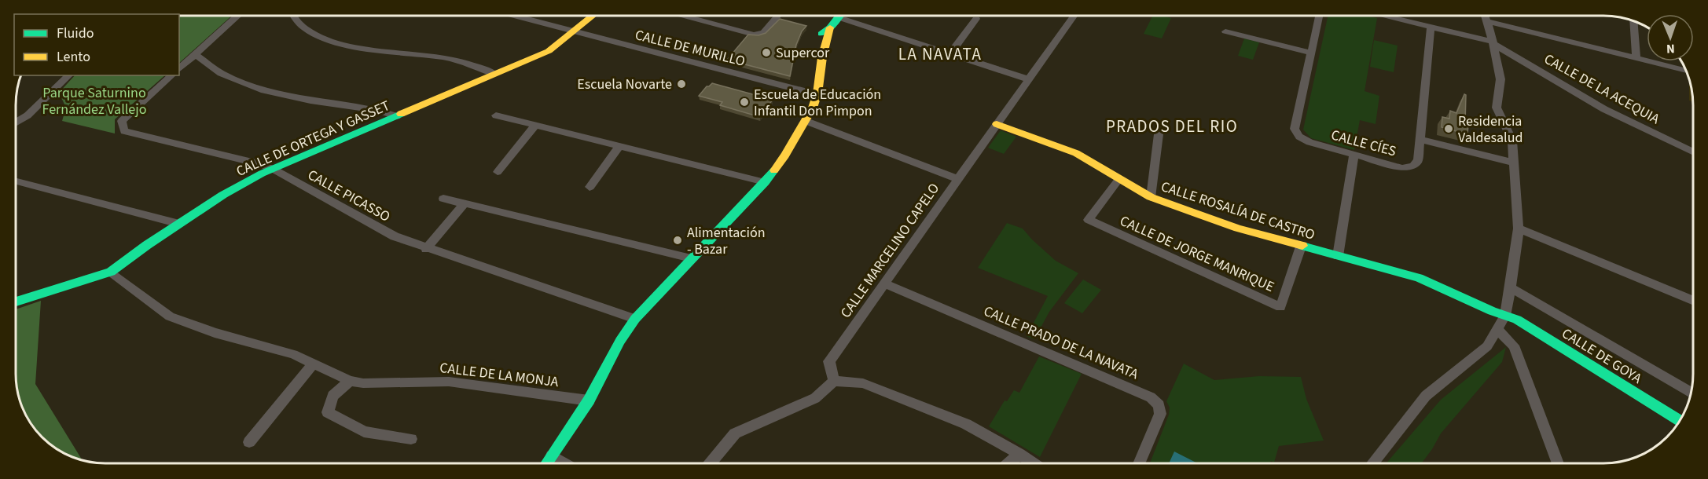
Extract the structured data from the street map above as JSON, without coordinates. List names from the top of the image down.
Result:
{
  "streets": {
    "street": [
      "CALLE DE MURILLO",
      "CALLE DE LA ACEQUIA",
      "CALLE DE ORTEGA Y GASSET",
      "CALLE CÍES",
      "CALLE PICASSO",
      "CALLE ROSALÍA DE CASTRO",
      "CALLE MARCELINO CAPELO",
      "CALLE DE JORGE MANRIQUE",
      "CALLE PRADO DE LA NAVATA",
      "CALLE DE GOYA",
      "CALLE DE LA MONJA"
    ]
  },
  "crossings": [
    ["CALLE DE MURILLO", "CALLE DE ORTEGA Y GASSET"],
    ["CALLE DE LA ACEQUIA", "CALLE CÍES"],
    ["CALLE DE ORTEGA Y GASSET", "CALLE PICASSO"],
    ["CALLE DE ORTEGA Y GASSET", "CALLE DE LA MONJA"],
    ["CALLE ROSALÍA DE CASTRO", "CALLE MARCELINO CAPELO"],
    ["CALLE ROSALÍA DE CASTRO", "CALLE DE JORGE MANRIQUE"],
    ["CALLE ROSALÍA DE CASTRO", "CALLE DE GOYA"],
    ["CALLE MARCELINO CAPELO", "CALLE PRADO DE LA NAVATA"]
  ],
  "districts": ["LA NAVATA", "PRADOS DEL RIO"],
  "parks": ["Parque Saturnino Fernández Vallejo"],
  "places": [
    "Supercor",
    "Escuela Novarte",
    "Escuela de Educación Infantil Don Pimpon",
    "Residencia Valdesalud",
    "Alimentación - Bazar"
  ],
  "legend": ["Fluido", "Lento"],
  "north": "bottom"
}
